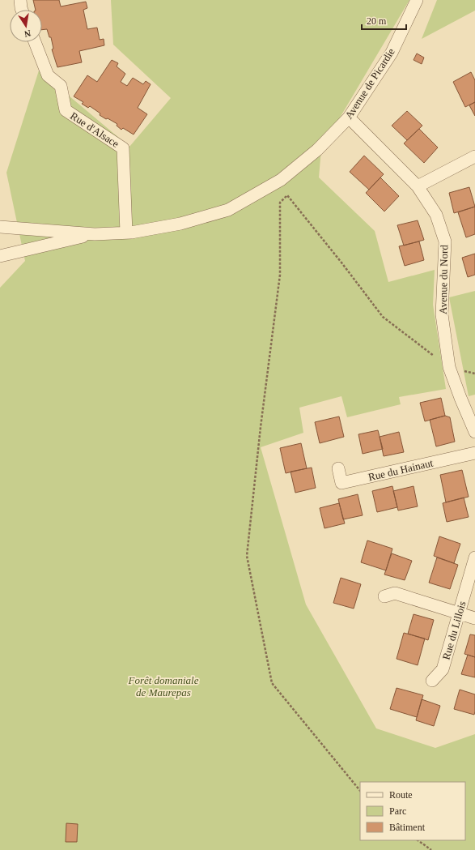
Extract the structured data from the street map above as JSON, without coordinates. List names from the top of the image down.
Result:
{
  "streets": {
    "street": [
      "Avenue de Picardie",
      "Rue d'Alsace",
      "Avenue du Nord",
      "Rue du Hainaut",
      "Rue du Lillois"
    ]
  },
  "crossings": [
    ["Avenue de Picardie", "Rue d'Alsace"],
    ["Avenue de Picardie", "Avenue du Nord"]
  ],
  "parks": ["Forêt domaniale de Maurepas"],
  "legend": ["Route", "Parc", "Bâtiment"],
  "scale_bar": "20 m",
  "north": "bottom"
}
